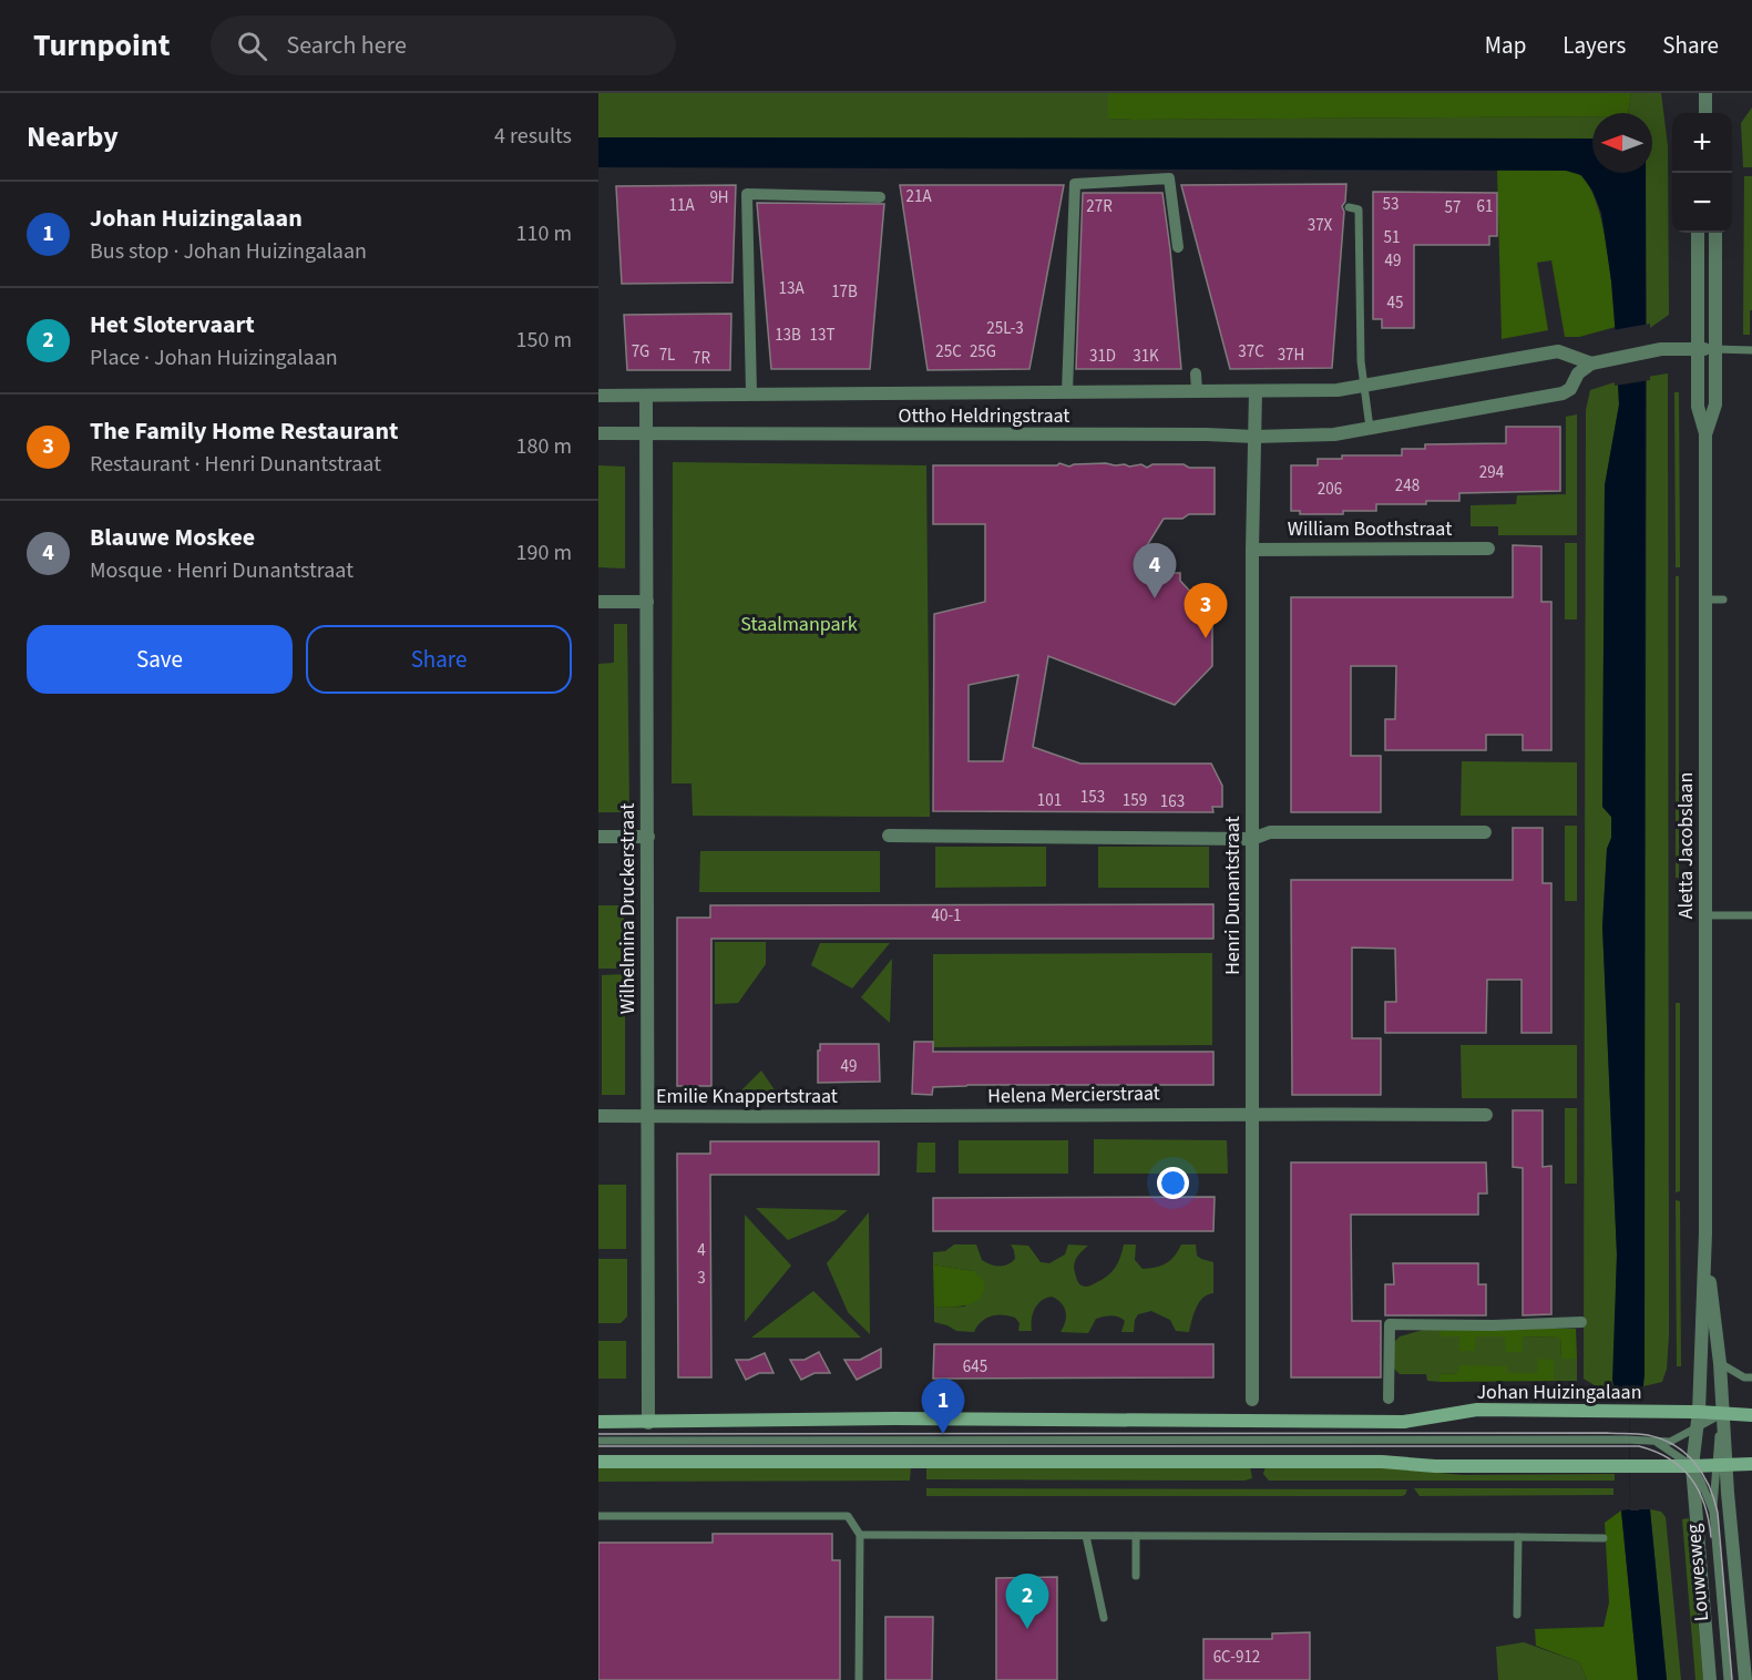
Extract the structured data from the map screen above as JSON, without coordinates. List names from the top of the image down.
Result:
{
  "streets": {
    "main road": ["Johan Huizingalaan"],
    "street": [
      "Ottho Heldringstraat",
      "William Boothstraat",
      "Aletta Jacobslaan",
      "Henri Dunantstraat",
      "Wilhelmina Druckerstraat",
      "Helena Mercierstraat",
      "Emilie Knappertstraat",
      "Louwesweg"
    ]
  },
  "crossings": [
    ["Ottho Heldringstraat", "Henri Dunantstraat"],
    ["Ottho Heldringstraat", "Wilhelmina Druckerstraat"],
    ["William Boothstraat", "Henri Dunantstraat"],
    ["Aletta Jacobslaan", "Johan Huizingalaan"],
    ["Aletta Jacobslaan", "Louwesweg"],
    ["Henri Dunantstraat", "Helena Mercierstraat"],
    ["Wilhelmina Druckerstraat", "Emilie Knappertstraat"],
    ["Wilhelmina Druckerstraat", "Johan Huizingalaan"],
    ["Helena Mercierstraat", "Emilie Knappertstraat"],
    ["Johan Huizingalaan", "Louwesweg"]
  ],
  "parks": ["Staalmanpark"],
  "house_numbers": [
    "21A",
    "9H",
    "53",
    "11A",
    "27R",
    "61",
    "57",
    "37X",
    "51",
    "49",
    "13A",
    "17B",
    "45",
    "25L-3",
    "13B",
    "13T",
    "7G",
    "25C",
    "25G",
    "37C",
    "7L",
    "37H",
    "31D",
    "31K",
    "7R",
    "294",
    "248",
    "206",
    "153",
    "101",
    "159",
    "163",
    "40-1",
    "49",
    "4",
    "3",
    "645",
    "6C-912"
  ],
  "north": "left",
  "page": {
    "header": "Turnpoint",
    "search": "Search here",
    "nav": ["Map", "Layers", "Share"],
    "heading": ["Nearby", "4 results"],
    "map_buttons": ["+", "−"],
    "list": [
      {
        "mark": "1",
        "name": "Johan Huizingalaan",
        "note": "Bus stop · Johan Huizingalaan",
        "value": "110 m"
      },
      {
        "mark": "2",
        "name": "Het Slotervaart",
        "note": "Place · Johan Huizingalaan",
        "value": "150 m"
      },
      {
        "mark": "3",
        "name": "The Family Home Restaurant",
        "note": "Restaurant · Henri Dunantstraat",
        "value": "180 m"
      },
      {
        "mark": "4",
        "name": "Blauwe Moskee",
        "note": "Mosque · Henri Dunantstraat",
        "value": "190 m"
      }
    ],
    "pins": [
      "4",
      "3",
      "1",
      "2"
    ],
    "buttons": ["Save", "Share"]
  }
}
